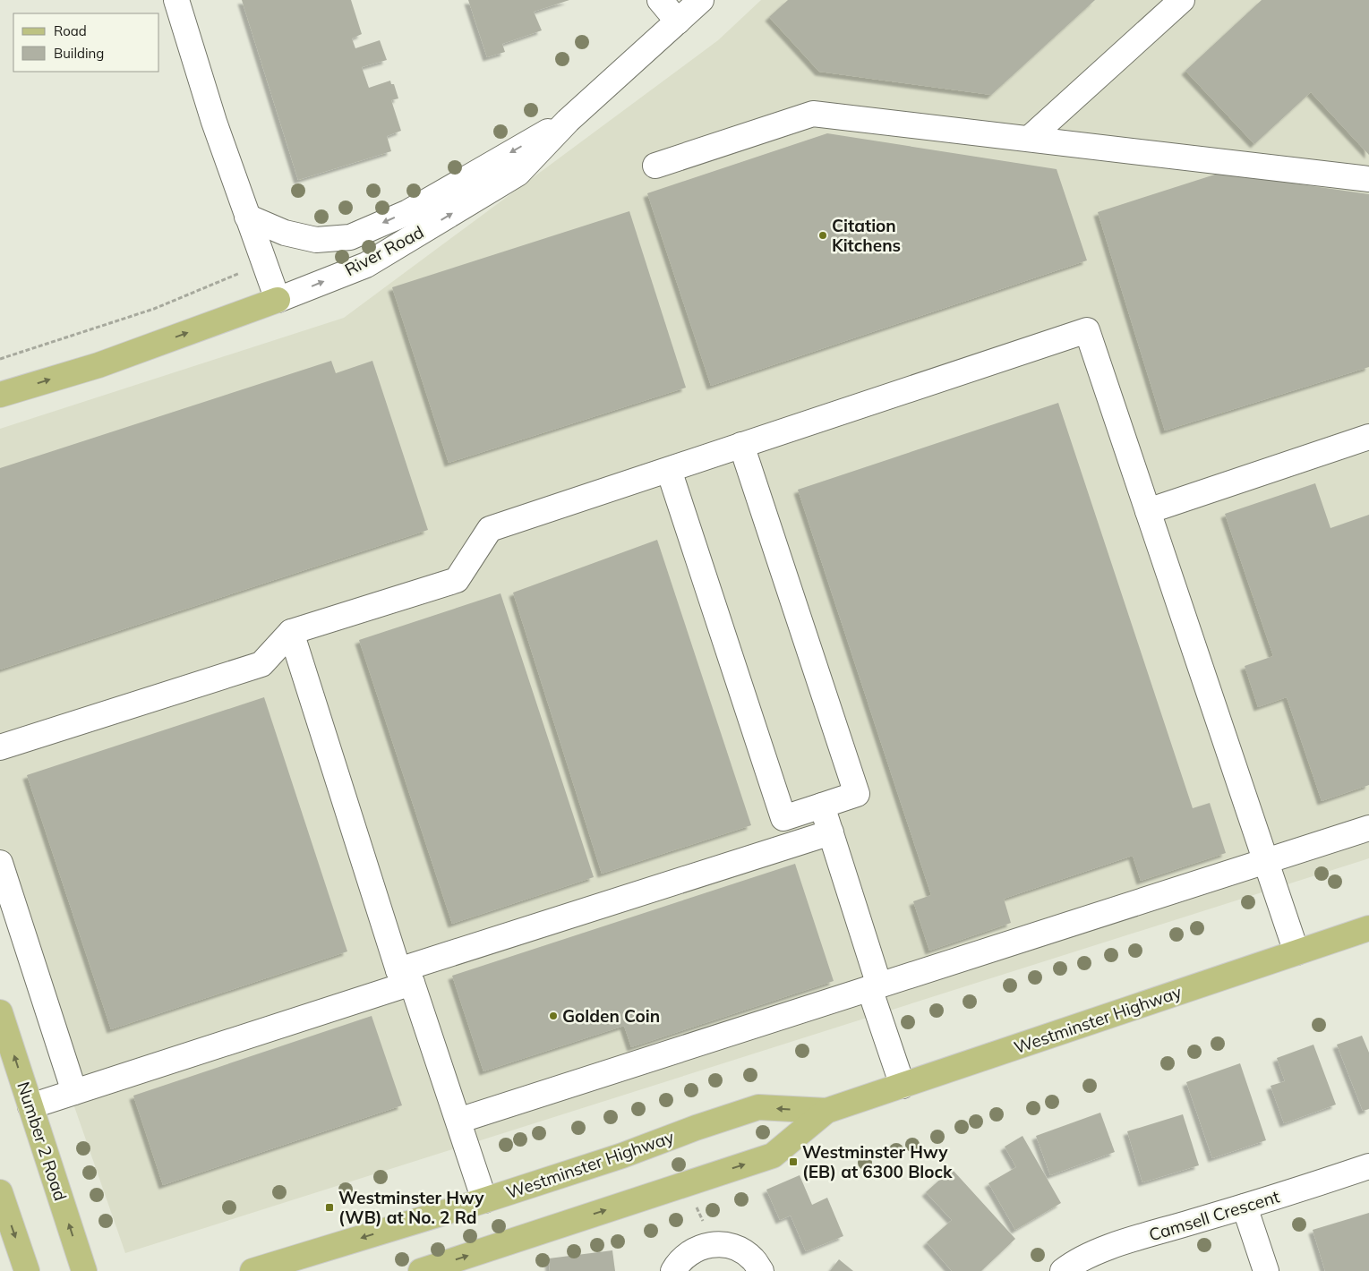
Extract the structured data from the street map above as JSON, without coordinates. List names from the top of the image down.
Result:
{
  "streets": {
    "main road": ["Westminster Highway", "Number 2 Road"],
    "street": ["River Road", "Camsell Crescent"]
  },
  "places": {
    "other": ["Citation Kitchens", "Golden Coin"],
    "transit": ["Westminster Hwy (EB) at 6300 Block", "Westminster Hwy (WB) at No. 2 Rd"]
  },
  "legend": ["Road", "Building"]
}
